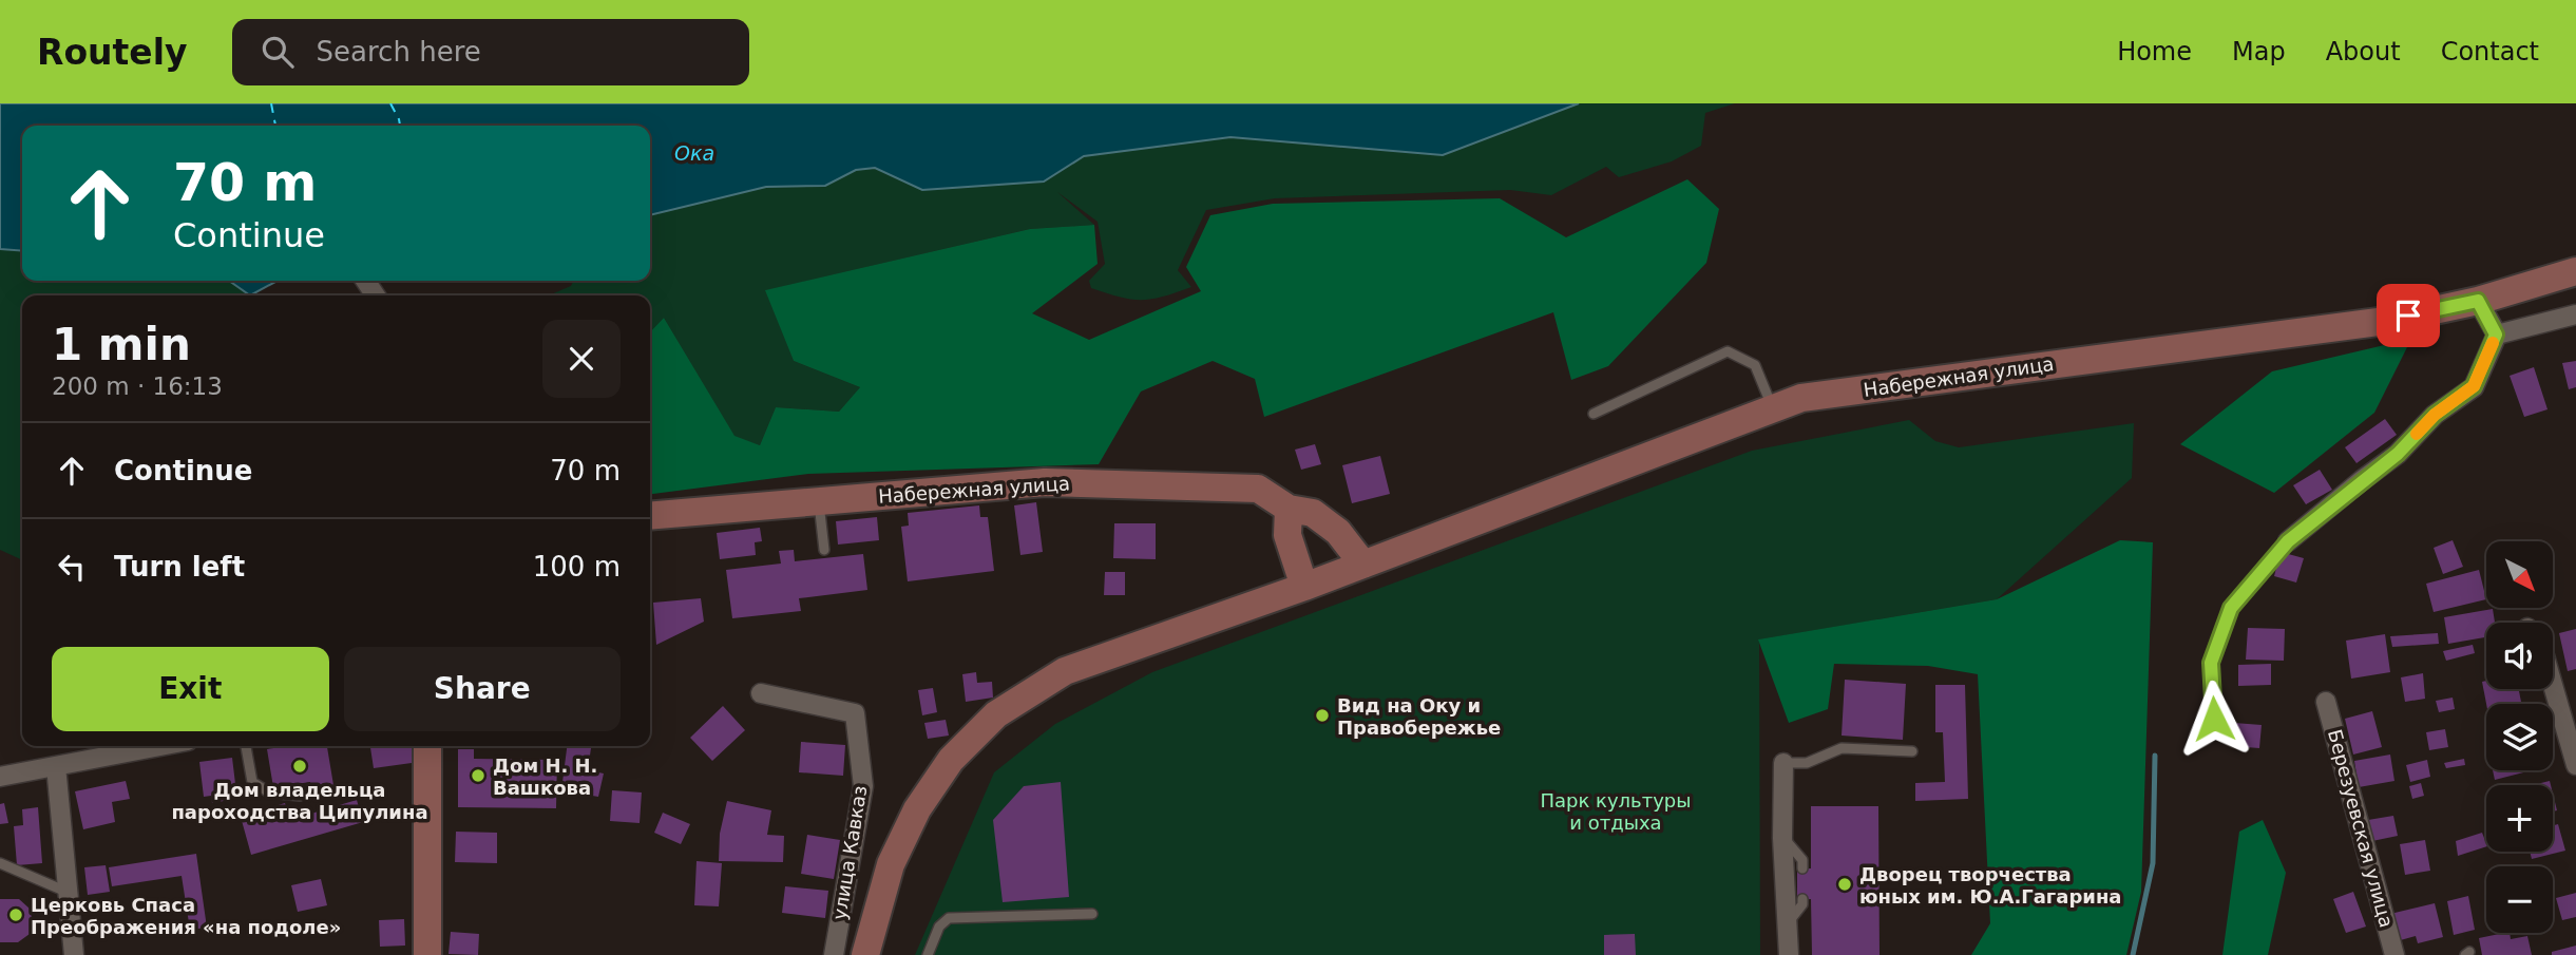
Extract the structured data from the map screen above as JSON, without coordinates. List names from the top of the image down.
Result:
{
  "streets": {
    "main road": ["Набережная улица"],
    "street": ["Березуевская улица", "улица Кавказ"]
  },
  "water": ["Ока"],
  "parks": ["Парк культуры и отдыха"],
  "places": [
    "Вид на Оку и Правобережье",
    "Дом владельца пароходства Ципулина",
    "Дом Н. Н. Вашкова",
    "Дворец творчества юных им. Ю.А.Гагарина",
    "Церковь Спаса Преображения «на подоле»"
  ],
  "north": "bottom right",
  "page": {
    "header": "Routely",
    "search": "Search here",
    "nav": [
      "Home",
      "Map",
      "About",
      "Contact"
    ],
    "turn": ["70 m", "Continue"],
    "heading": ["1 min", "200 m · 16:13"],
    "list": [
      {
        "name": "Continue",
        "value": "70 m"
      },
      {
        "name": "Turn left",
        "value": "100 m"
      }
    ],
    "map_buttons": ["+", "−"],
    "buttons": ["Exit", "Share"]
  }
}
